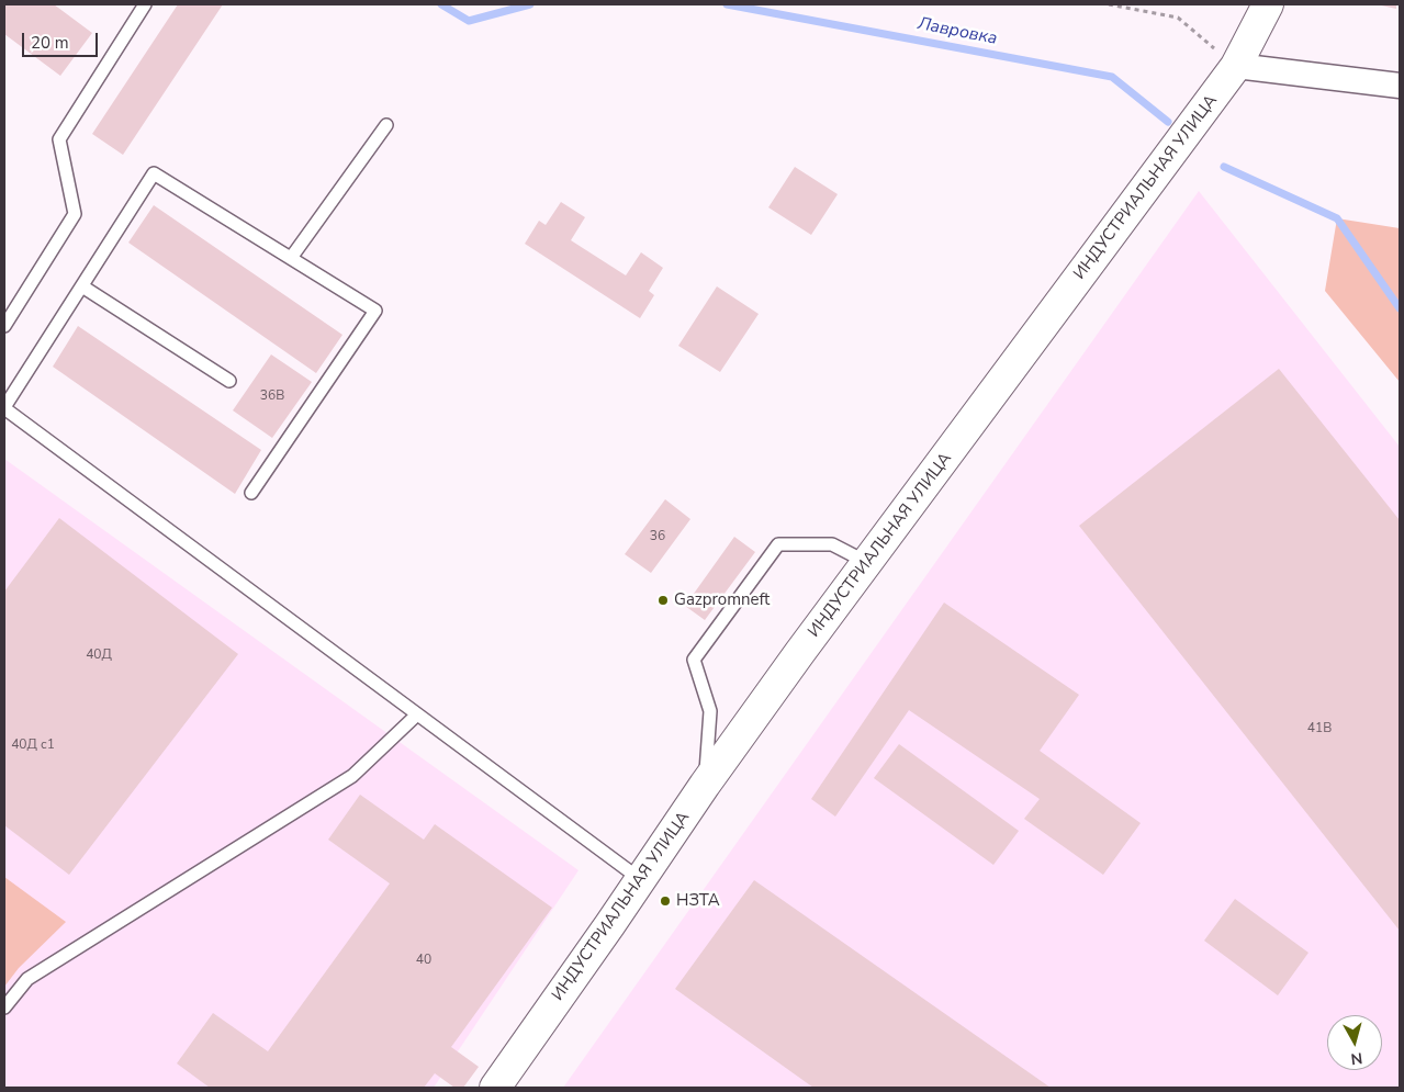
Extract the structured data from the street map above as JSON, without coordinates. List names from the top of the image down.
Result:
{
  "streets": {
    "street": ["ИНДУСТРИАЛЬНАЯ УЛИЦА"]
  },
  "water": ["Лавровка"],
  "places": ["Gazpromneft", "НЗТА"],
  "house_numbers": [
    "36В",
    "36",
    "40Д",
    "41В",
    "40Д с1",
    "40"
  ],
  "scale_bar": "20 m",
  "north": "bottom"
}
